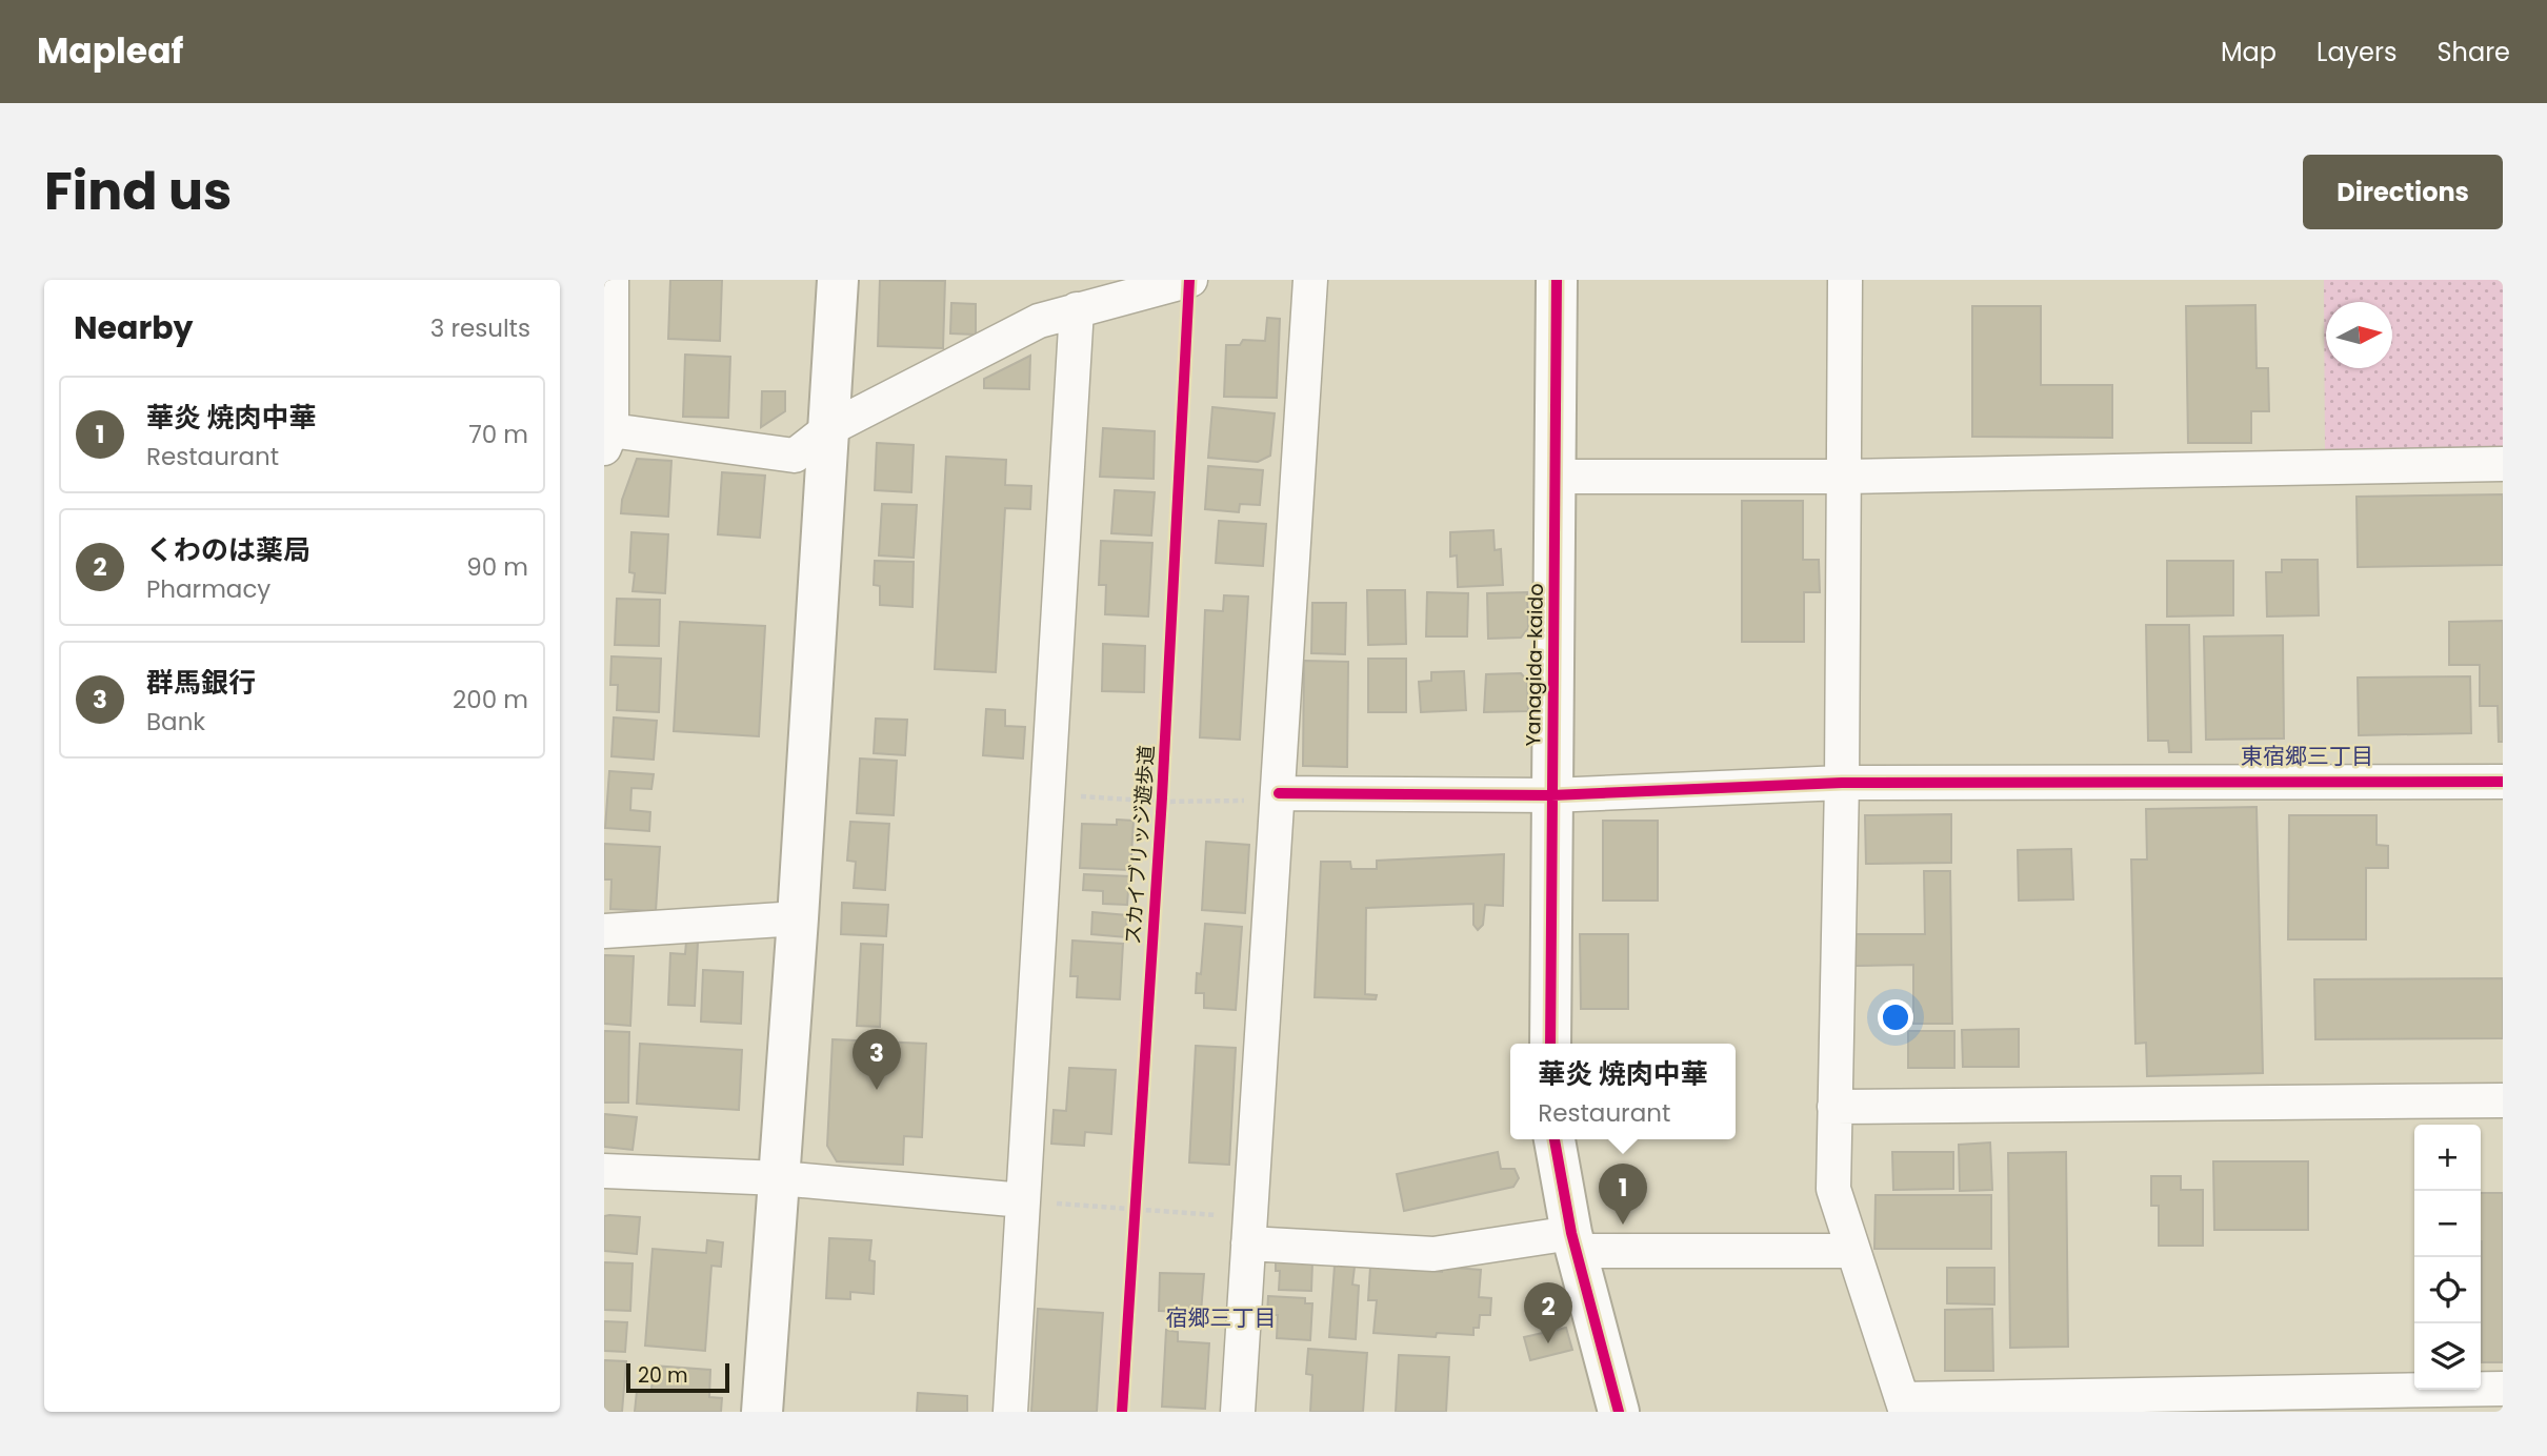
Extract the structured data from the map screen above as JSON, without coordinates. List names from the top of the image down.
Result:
{
  "streets": {
    "street": ["Yanagida-kaido"],
    "cycle path": ["スカイブリッジ遊歩道"]
  },
  "districts": ["東宿郷三丁目", "宿郷三丁目"],
  "scale_bar": "20 m",
  "north": "right",
  "page": {
    "header": "Mapleaf",
    "nav": ["Map", "Layers", "Share"],
    "title": "Find us",
    "buttons": "Directions",
    "heading": ["Nearby", "3 results"],
    "list": [
      {
        "mark": "1",
        "name": "華炎 焼肉中華",
        "note": "Restaurant",
        "value": "70 m"
      },
      {
        "mark": "2",
        "name": "くわのは薬局",
        "note": "Pharmacy",
        "value": "90 m"
      },
      {
        "mark": "3",
        "name": "群馬銀行",
        "note": "Bank",
        "value": "200 m"
      }
    ],
    "pins": ["3", "1", "2"],
    "popup": ["華炎 焼肉中華", "Restaurant"],
    "map_buttons": ["+", "−"],
    "scale": "20 m"
  }
}
